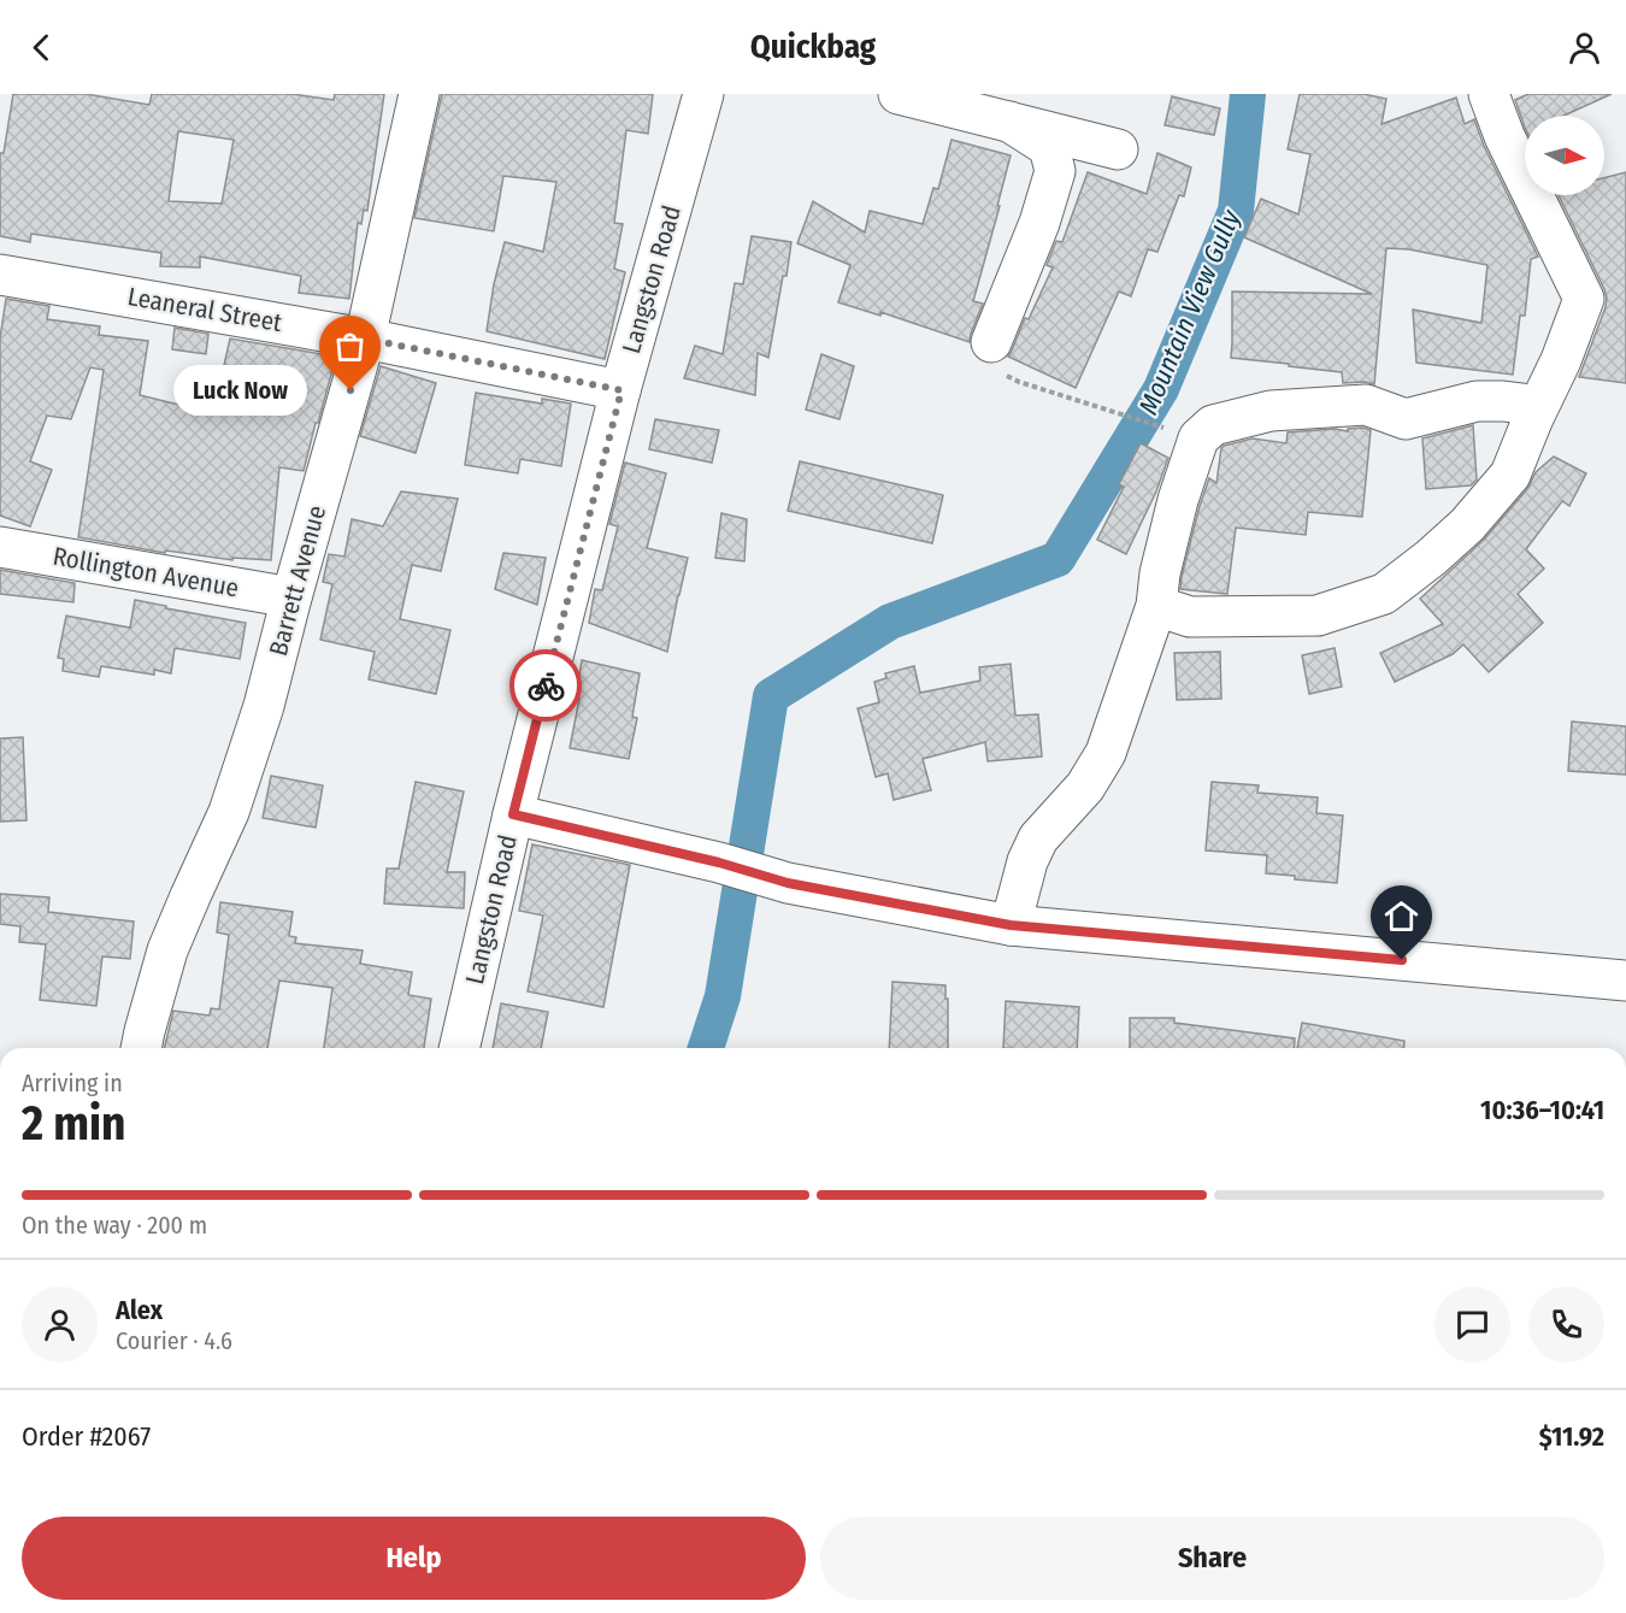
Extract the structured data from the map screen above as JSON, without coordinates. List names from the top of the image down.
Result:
{
  "streets": {
    "street": [
      "Langston Road",
      "Leaneral Street",
      "Rollington Avenue",
      "Barrett Avenue"
    ]
  },
  "crossings": [
    ["Langston Road", "Leaneral Street"],
    ["Leaneral Street", "Barrett Avenue"],
    ["Rollington Avenue", "Barrett Avenue"]
  ],
  "water": ["Mountain View Gully"],
  "places": ["Luck Now"],
  "north": "right",
  "page": {
    "header": "Quickbag",
    "bubble": "Luck Now",
    "heading": ["2 min", "Arriving in", "10:36–10:41"],
    "panel": [
      "Alex",
      "Courier · 4.6",
      "Order #2067",
      "$11.92"
    ],
    "bar": "On the way · 200 m",
    "buttons": ["Help", "Share"]
  }
}
